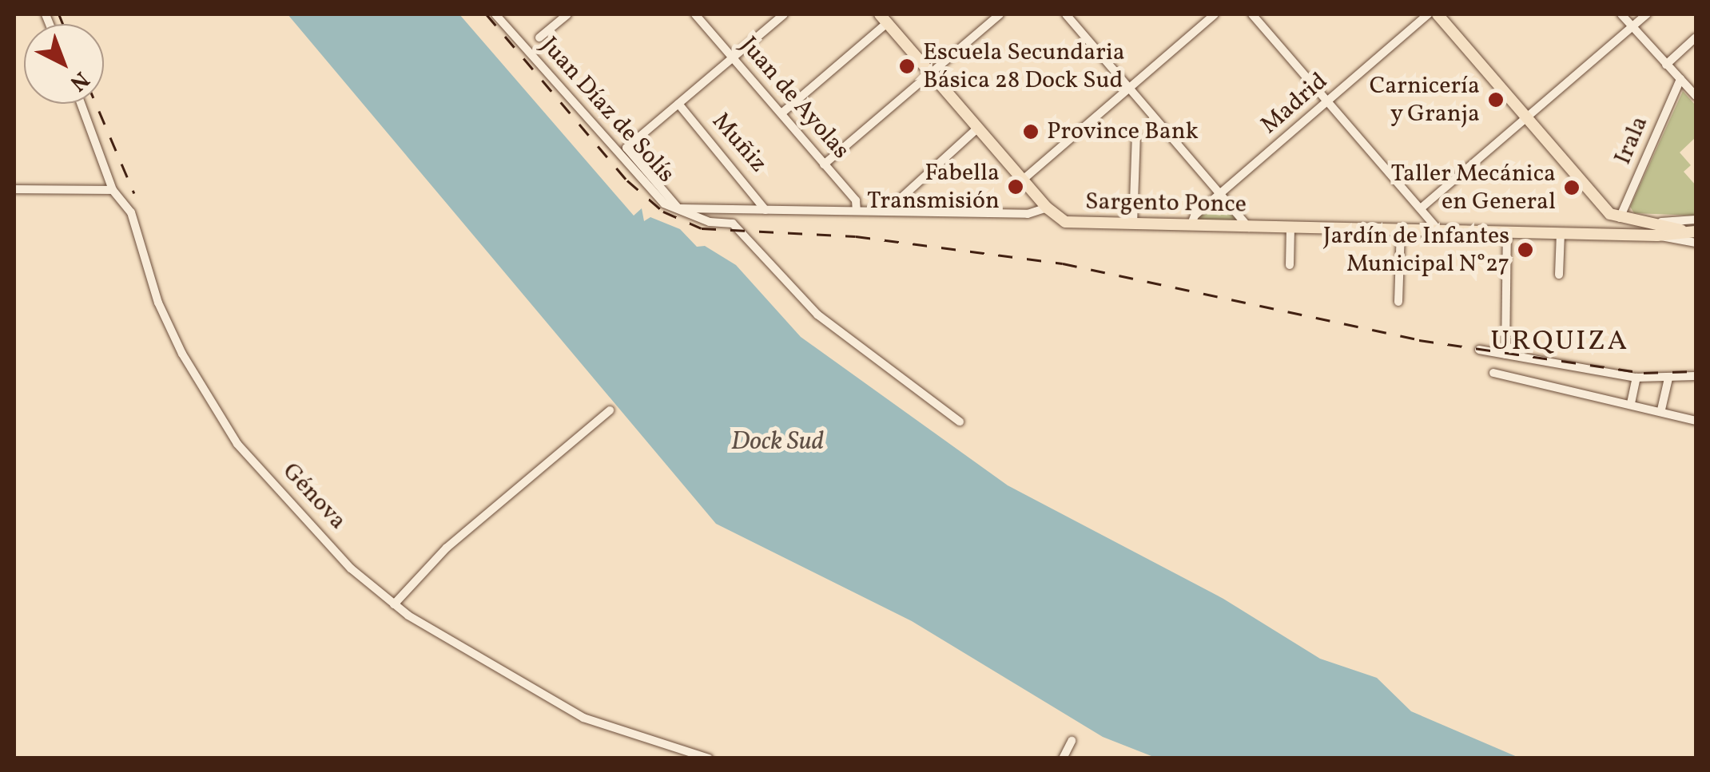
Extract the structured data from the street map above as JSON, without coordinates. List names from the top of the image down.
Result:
{
  "streets": {
    "main road": ["Sargento Ponce"],
    "street": [
      "Juan de Ayolas",
      "Madrid",
      "Juan Díaz de Solís",
      "Irala",
      "Muñiz",
      "Génova"
    ]
  },
  "crossings": [
    ["Madrid", "Sargento Ponce"]
  ],
  "districts": ["URQUIZA"],
  "water": ["Dock Sud"],
  "places": [
    "Escuela Secundaria Básica 28 Dock Sud",
    "Carnicería y Granja",
    "Province Bank",
    "Fabella Transmisión",
    "Taller Mecánica en General",
    "Jardín de Infantes Municipal N°27"
  ],
  "north": "bottom right"
}
